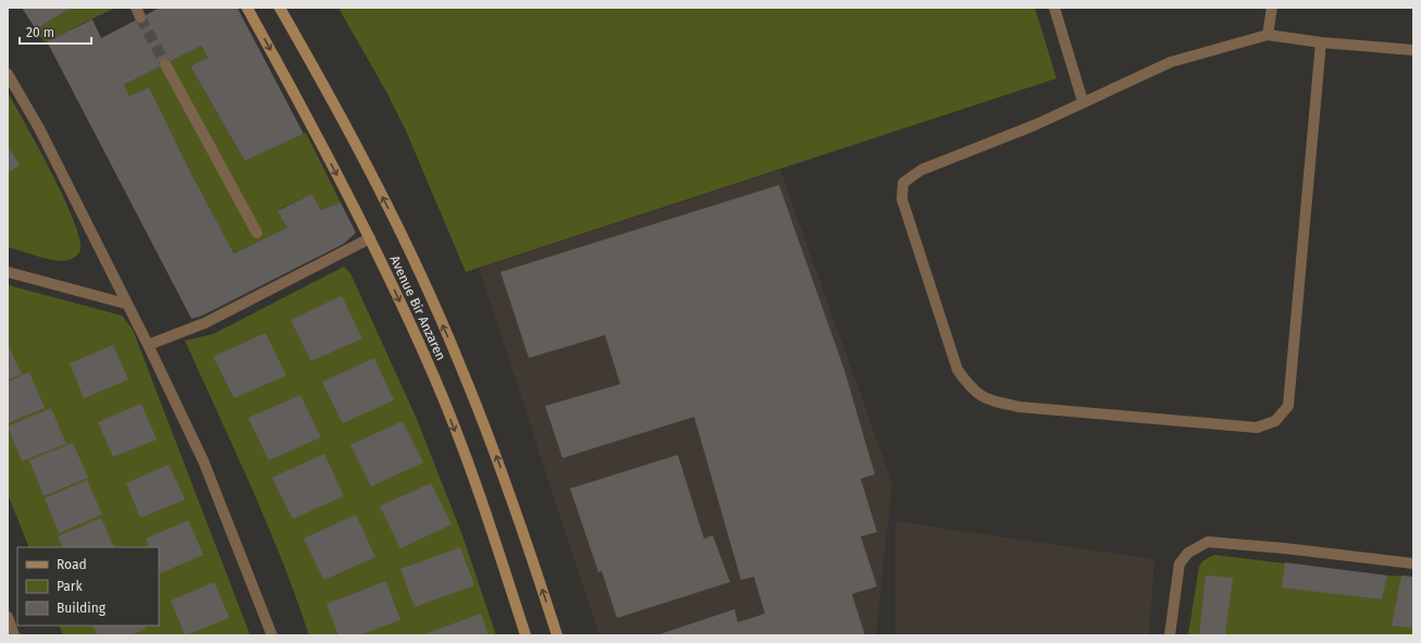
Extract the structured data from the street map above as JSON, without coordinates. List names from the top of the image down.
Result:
{
  "streets": {
    "main road": ["Avenue Bir Anzaren"]
  },
  "legend": ["Road", "Park", "Building"],
  "scale_bar": "20 m"
}
